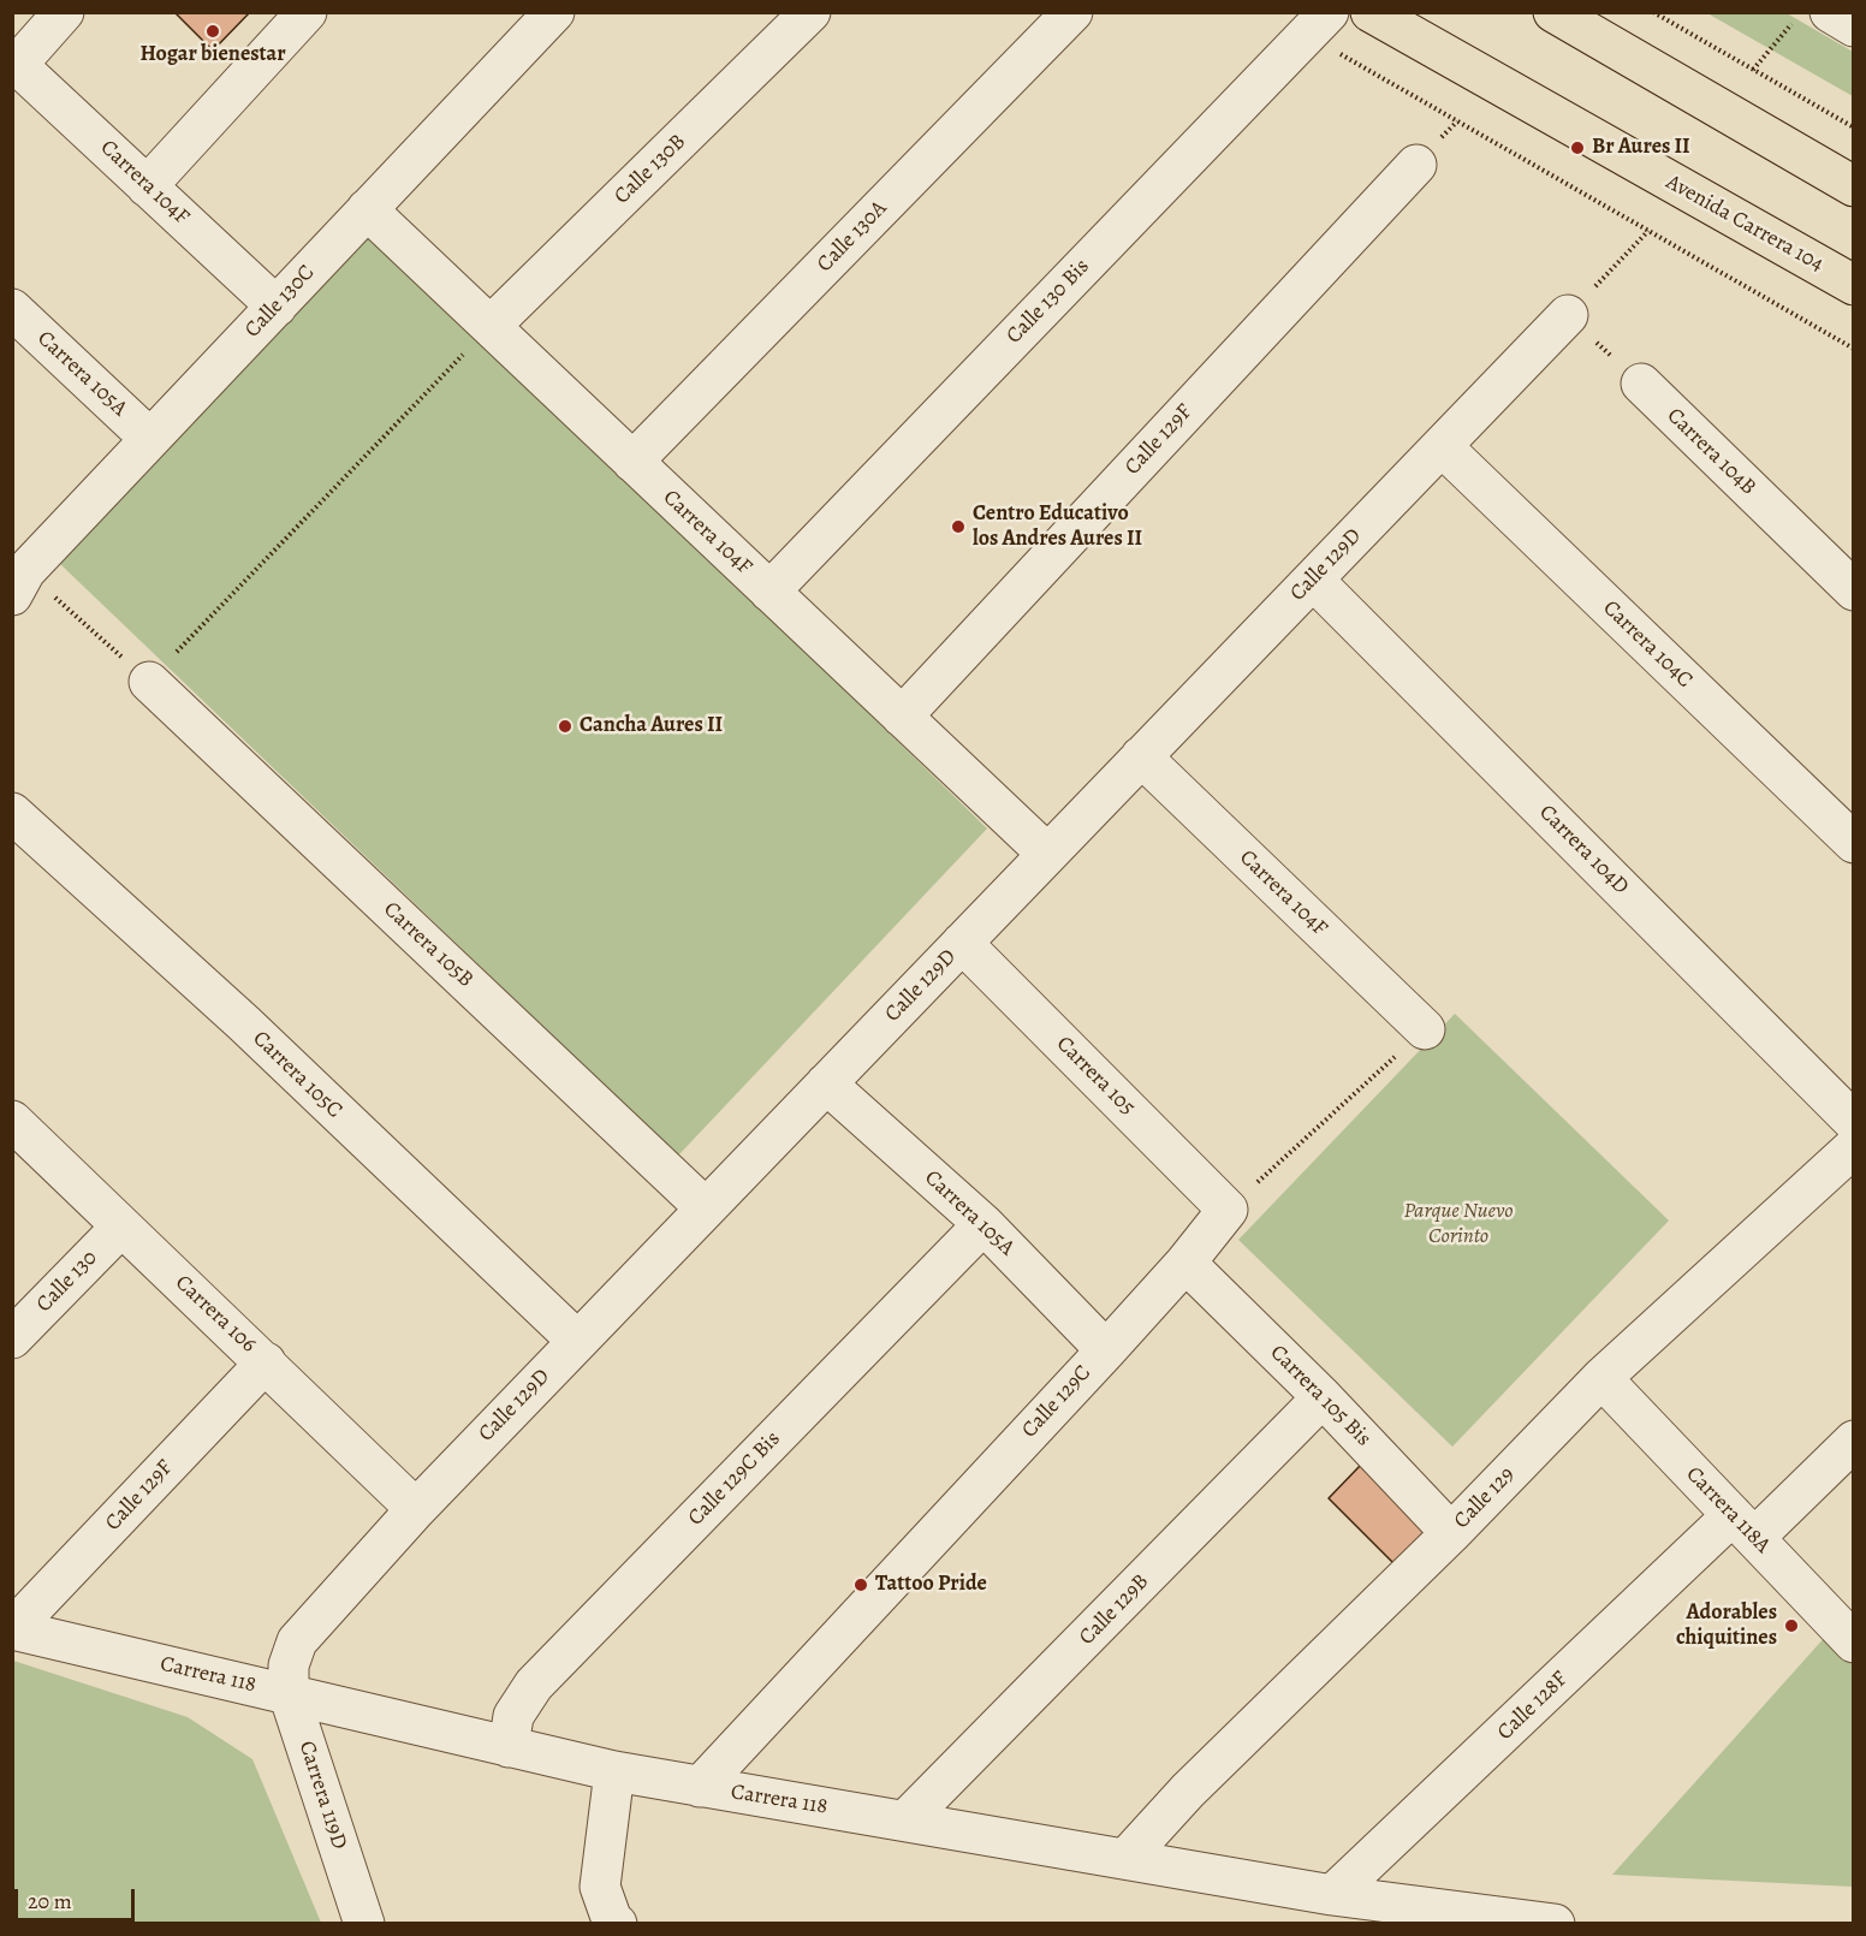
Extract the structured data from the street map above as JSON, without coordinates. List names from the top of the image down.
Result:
{
  "streets": {
    "main road": ["Avenida Carrera 104"],
    "street": [
      "Calle 130B",
      "Carrera 104F",
      "Calle 130A",
      "Calle 130C",
      "Calle 130 Bis",
      "Carrera 105A",
      "Calle 129F",
      "Carrera 104B",
      "Calle 129D",
      "Carrera 104C",
      "Carrera 104D",
      "Carrera 105B",
      "Carrera 105C",
      "Carrera 105",
      "Calle 130",
      "Carrera 106",
      "Carrera 105 Bis",
      "Calle 129C",
      "Calle 129C Bis",
      "Calle 129",
      "Carrera 118A",
      "Calle 129B",
      "Carrera 118",
      "Calle 128F",
      "Carrera 119D"
    ]
  },
  "crossings": [
    ["Calle 130B", "Carrera 104F"],
    ["Carrera 104F", "Calle 130A"],
    ["Carrera 104F", "Calle 130C"],
    ["Carrera 104F", "Calle 130 Bis"],
    ["Carrera 104F", "Calle 129F"],
    ["Carrera 104F", "Calle 129D"],
    ["Calle 130C", "Carrera 105A"],
    ["Carrera 105A", "Calle 129D"],
    ["Carrera 105A", "Calle 129C"],
    ["Carrera 105A", "Calle 129C Bis"],
    ["Calle 129F", "Carrera 106"],
    ["Calle 129F", "Carrera 118"],
    ["Calle 129D", "Carrera 104C"],
    ["Calle 129D", "Carrera 104D"],
    ["Calle 129D", "Carrera 105B"],
    ["Calle 129D", "Carrera 105C"],
    ["Calle 129D", "Carrera 105"],
    ["Calle 129D", "Carrera 106"],
    ["Calle 129D", "Carrera 118"],
    ["Calle 129D", "Carrera 119D"],
    ["Carrera 105", "Calle 129C"],
    ["Calle 130", "Carrera 106"],
    ["Carrera 105 Bis", "Calle 129C"],
    ["Carrera 105 Bis", "Calle 129"],
    ["Carrera 105 Bis", "Calle 129B"],
    ["Calle 129C", "Carrera 118"],
    ["Calle 129C Bis", "Carrera 118"],
    ["Calle 129", "Carrera 118A"],
    ["Calle 129", "Carrera 118"],
    ["Carrera 118A", "Calle 128F"],
    ["Calle 129B", "Carrera 118"],
    ["Carrera 118", "Calle 128F"],
    ["Carrera 118", "Carrera 119D"]
  ],
  "parks": ["Parque Nuevo Corinto"],
  "places": [
    "Hogar bienestar",
    "Br Aures II",
    "Centro Educativo los Andres Aures II",
    "Cancha Aures II",
    "Tattoo Pride",
    "Adorables chiquitines"
  ],
  "scale_bar": "20 m"
}
